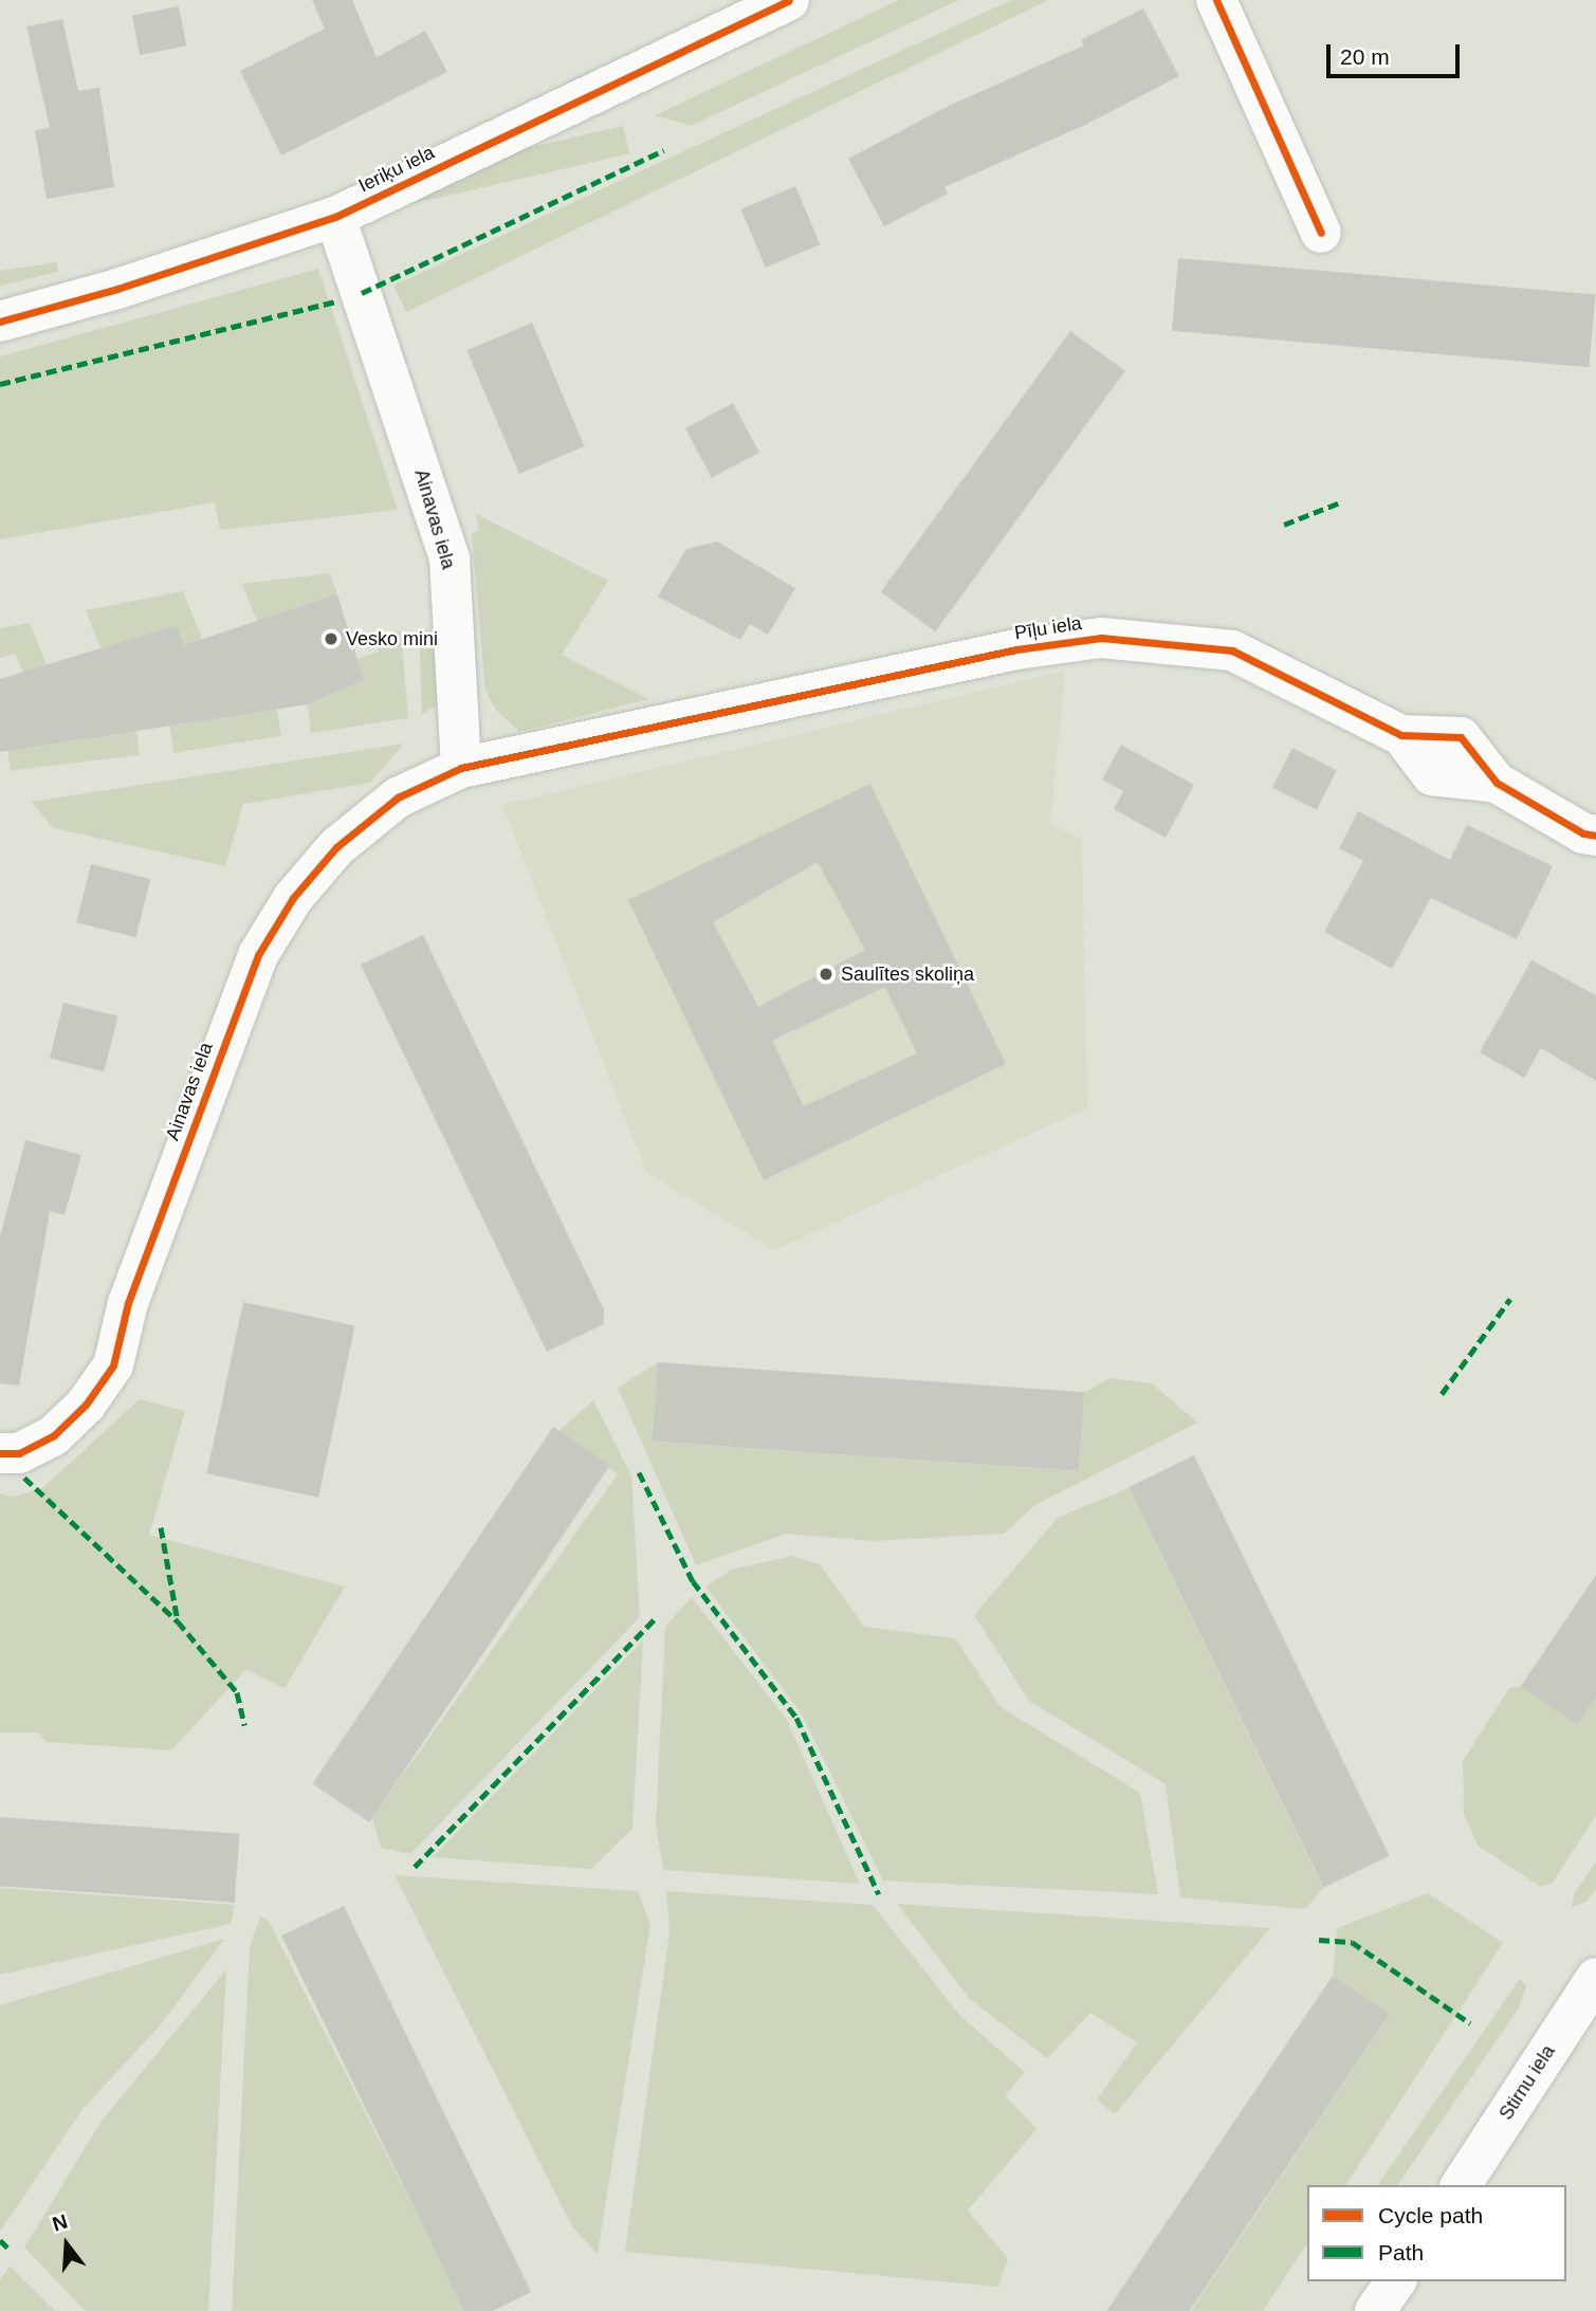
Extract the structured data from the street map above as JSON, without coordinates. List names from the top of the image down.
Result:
{
  "streets": {
    "street": [
      "Ieriķu iela",
      "Ainavas iela",
      "Pīļu iela",
      "Stirnu iela"
    ]
  },
  "crossings": [
    ["Ieriķu iela", "Ainavas iela"],
    ["Ainavas iela", "Pīļu iela"]
  ],
  "places": ["Vesko mini", "Saulītes skoliņa"],
  "legend": ["Cycle path", "Path"],
  "scale_bar": "20 m",
  "north": "top"
}
